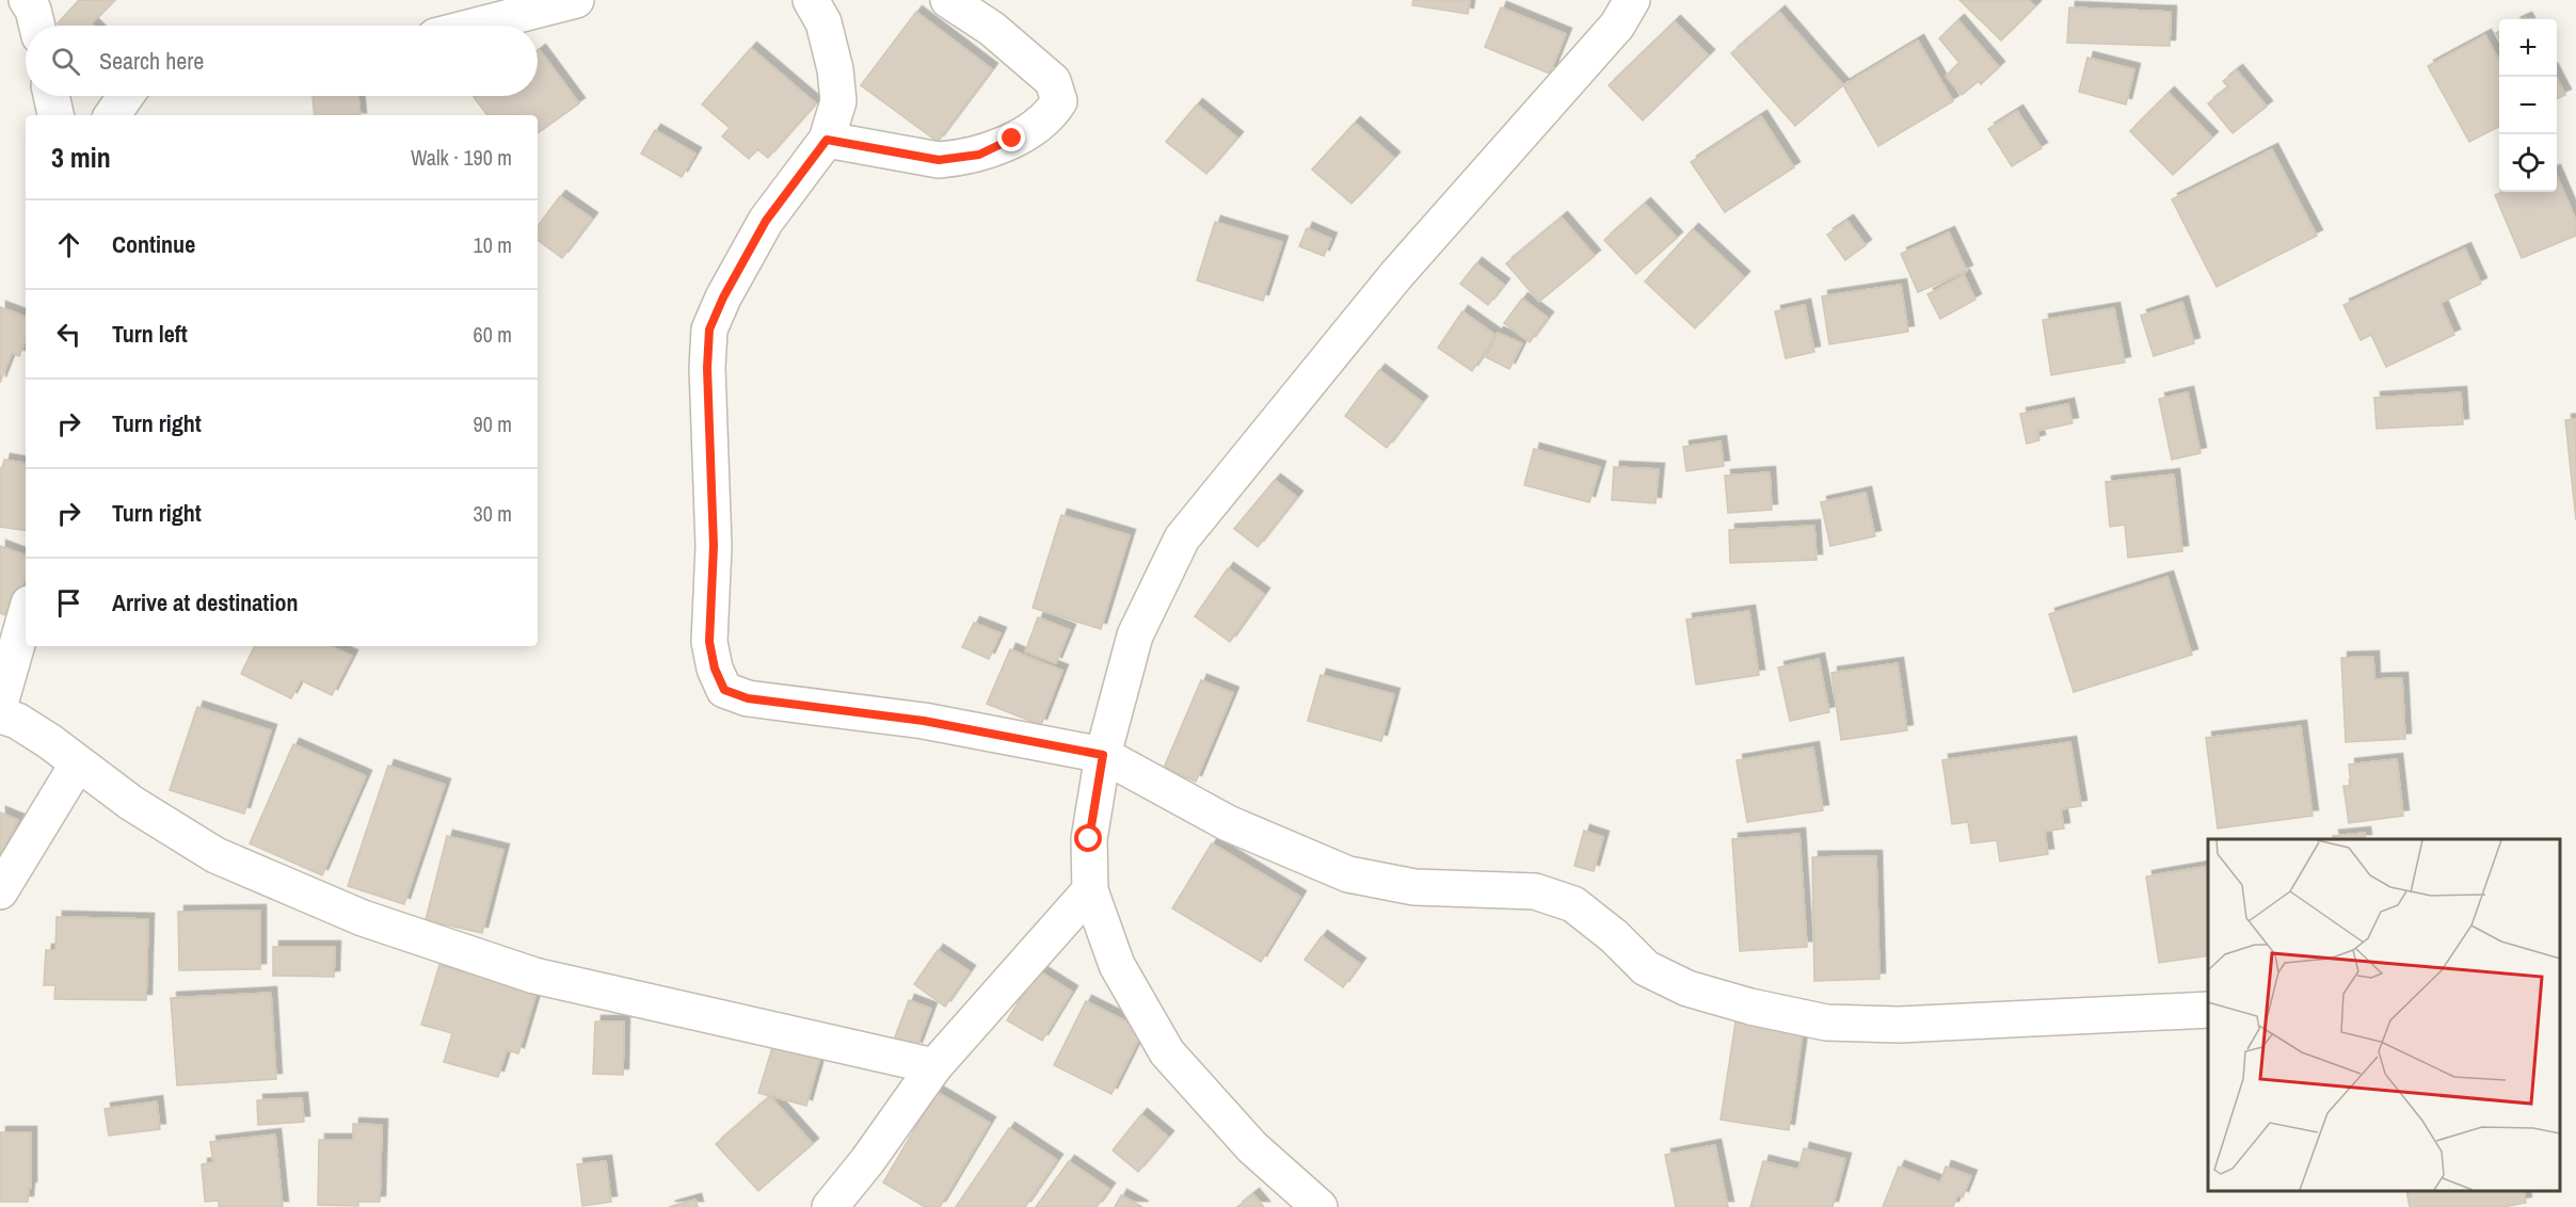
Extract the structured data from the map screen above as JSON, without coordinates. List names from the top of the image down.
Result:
{
  "page": {
    "map_buttons": ["+", "−"],
    "search": "Search here",
    "heading": ["3 min", "Walk · 190 m"],
    "list": [
      ["Continue", "10 m"],
      ["Turn left", "60 m"],
      ["Turn right", "90 m"],
      ["Turn right", "30 m"],
      "Arrive at destination"
    ]
  }
}
